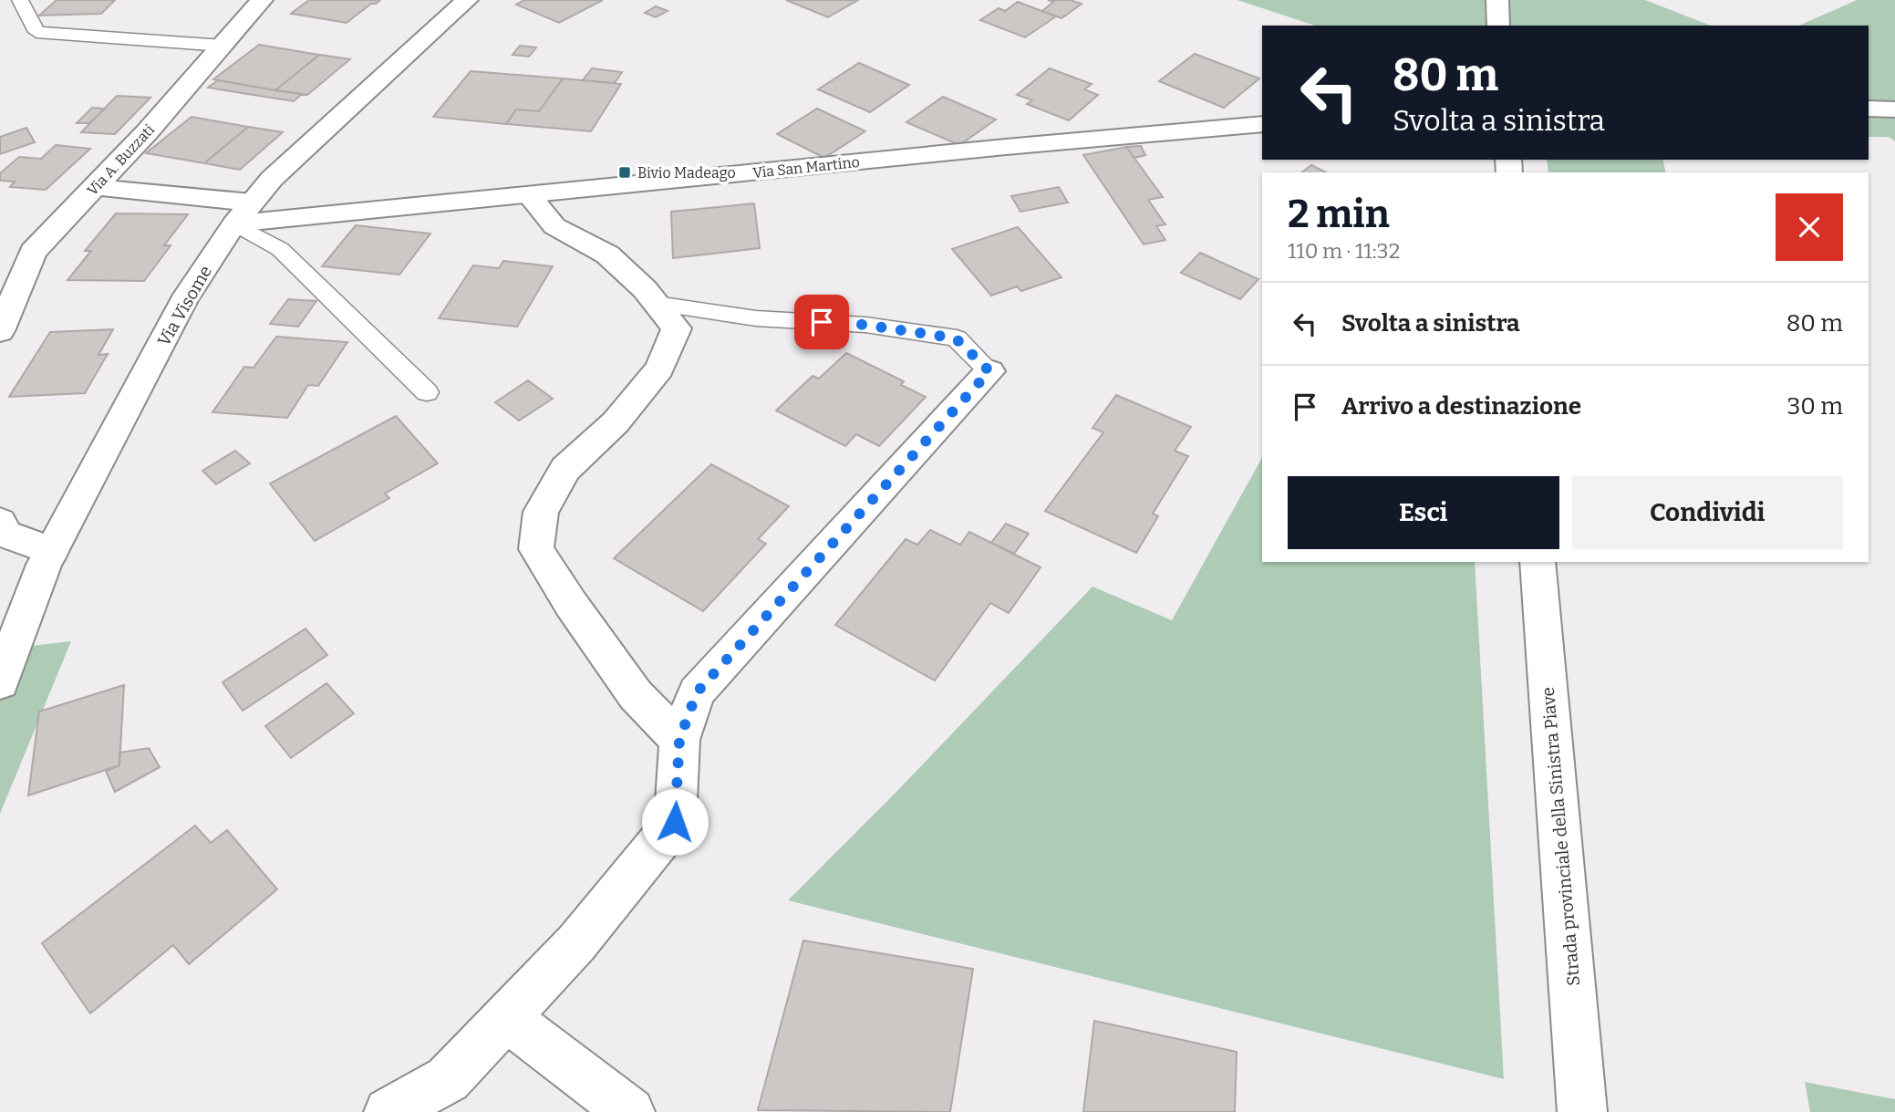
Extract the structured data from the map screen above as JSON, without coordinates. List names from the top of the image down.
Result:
{
  "streets": {
    "street": [
      "Via A. Buzzati",
      "Via San Martino",
      "Via Visome",
      "Strada provinciale della Sinistra Piave"
    ]
  },
  "crossings": [
    ["Via A. Buzzati", "Via San Martino"],
    ["Via San Martino", "Via Visome"]
  ],
  "places": {
    "transit": ["Bivio Madeago"]
  },
  "page": {
    "turn": ["80 m", "Svolta a sinistra"],
    "heading": ["2 min", "110 m · 11:32"],
    "list": [
      {
        "name": "Svolta a sinistra",
        "value": "80 m"
      },
      {
        "name": "Arrivo a destinazione",
        "value": "30 m"
      }
    ],
    "buttons": ["Esci", "Condividi"]
  }
}
